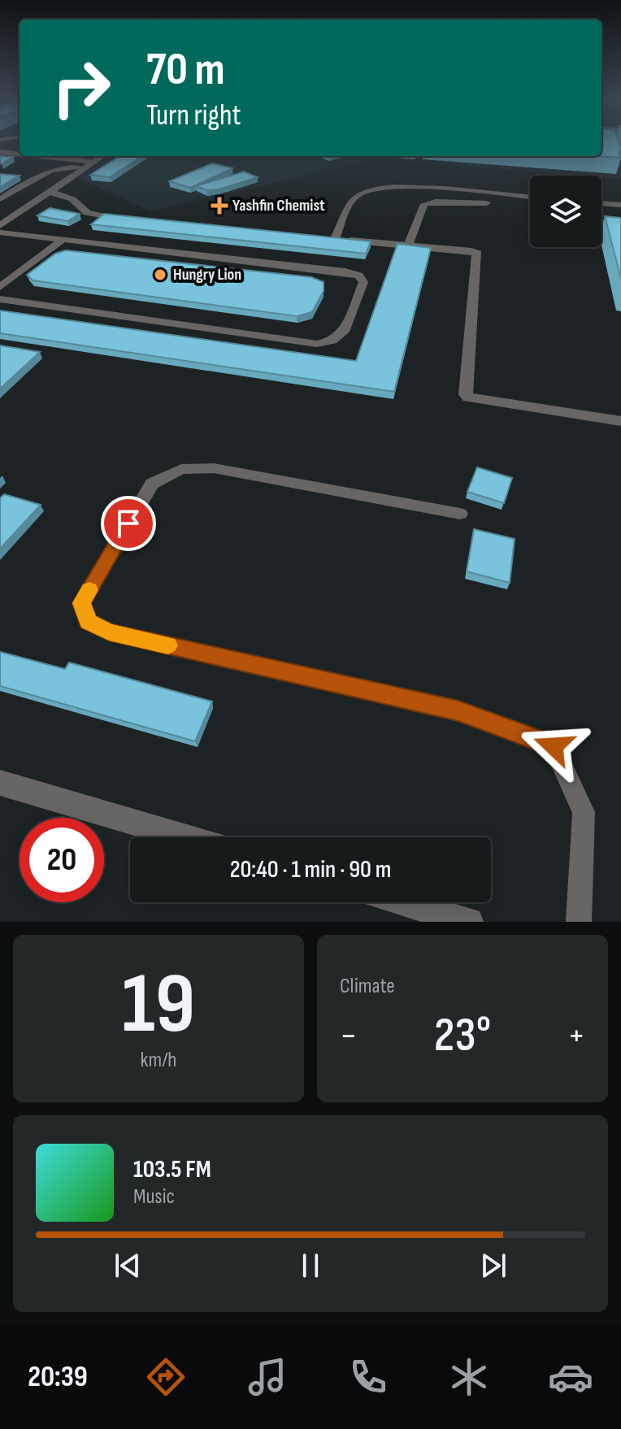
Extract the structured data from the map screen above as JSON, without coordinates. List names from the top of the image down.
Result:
{
  "places": {
    "health": ["Yashfin Chemist"],
    "other": ["Hungry Lion"]
  },
  "page": {
    "turn": ["70 m", "Turn right"],
    "limit": "20",
    "trip": "20:40 · 1 min · 90 m",
    "tile": [
      ["19", "km/h"],
      "Climate"
    ],
    "heat": ["−", "23°", "+"],
    "song": ["103.5 FM", "Music"],
    "tabs": "20:39"
  }
}
